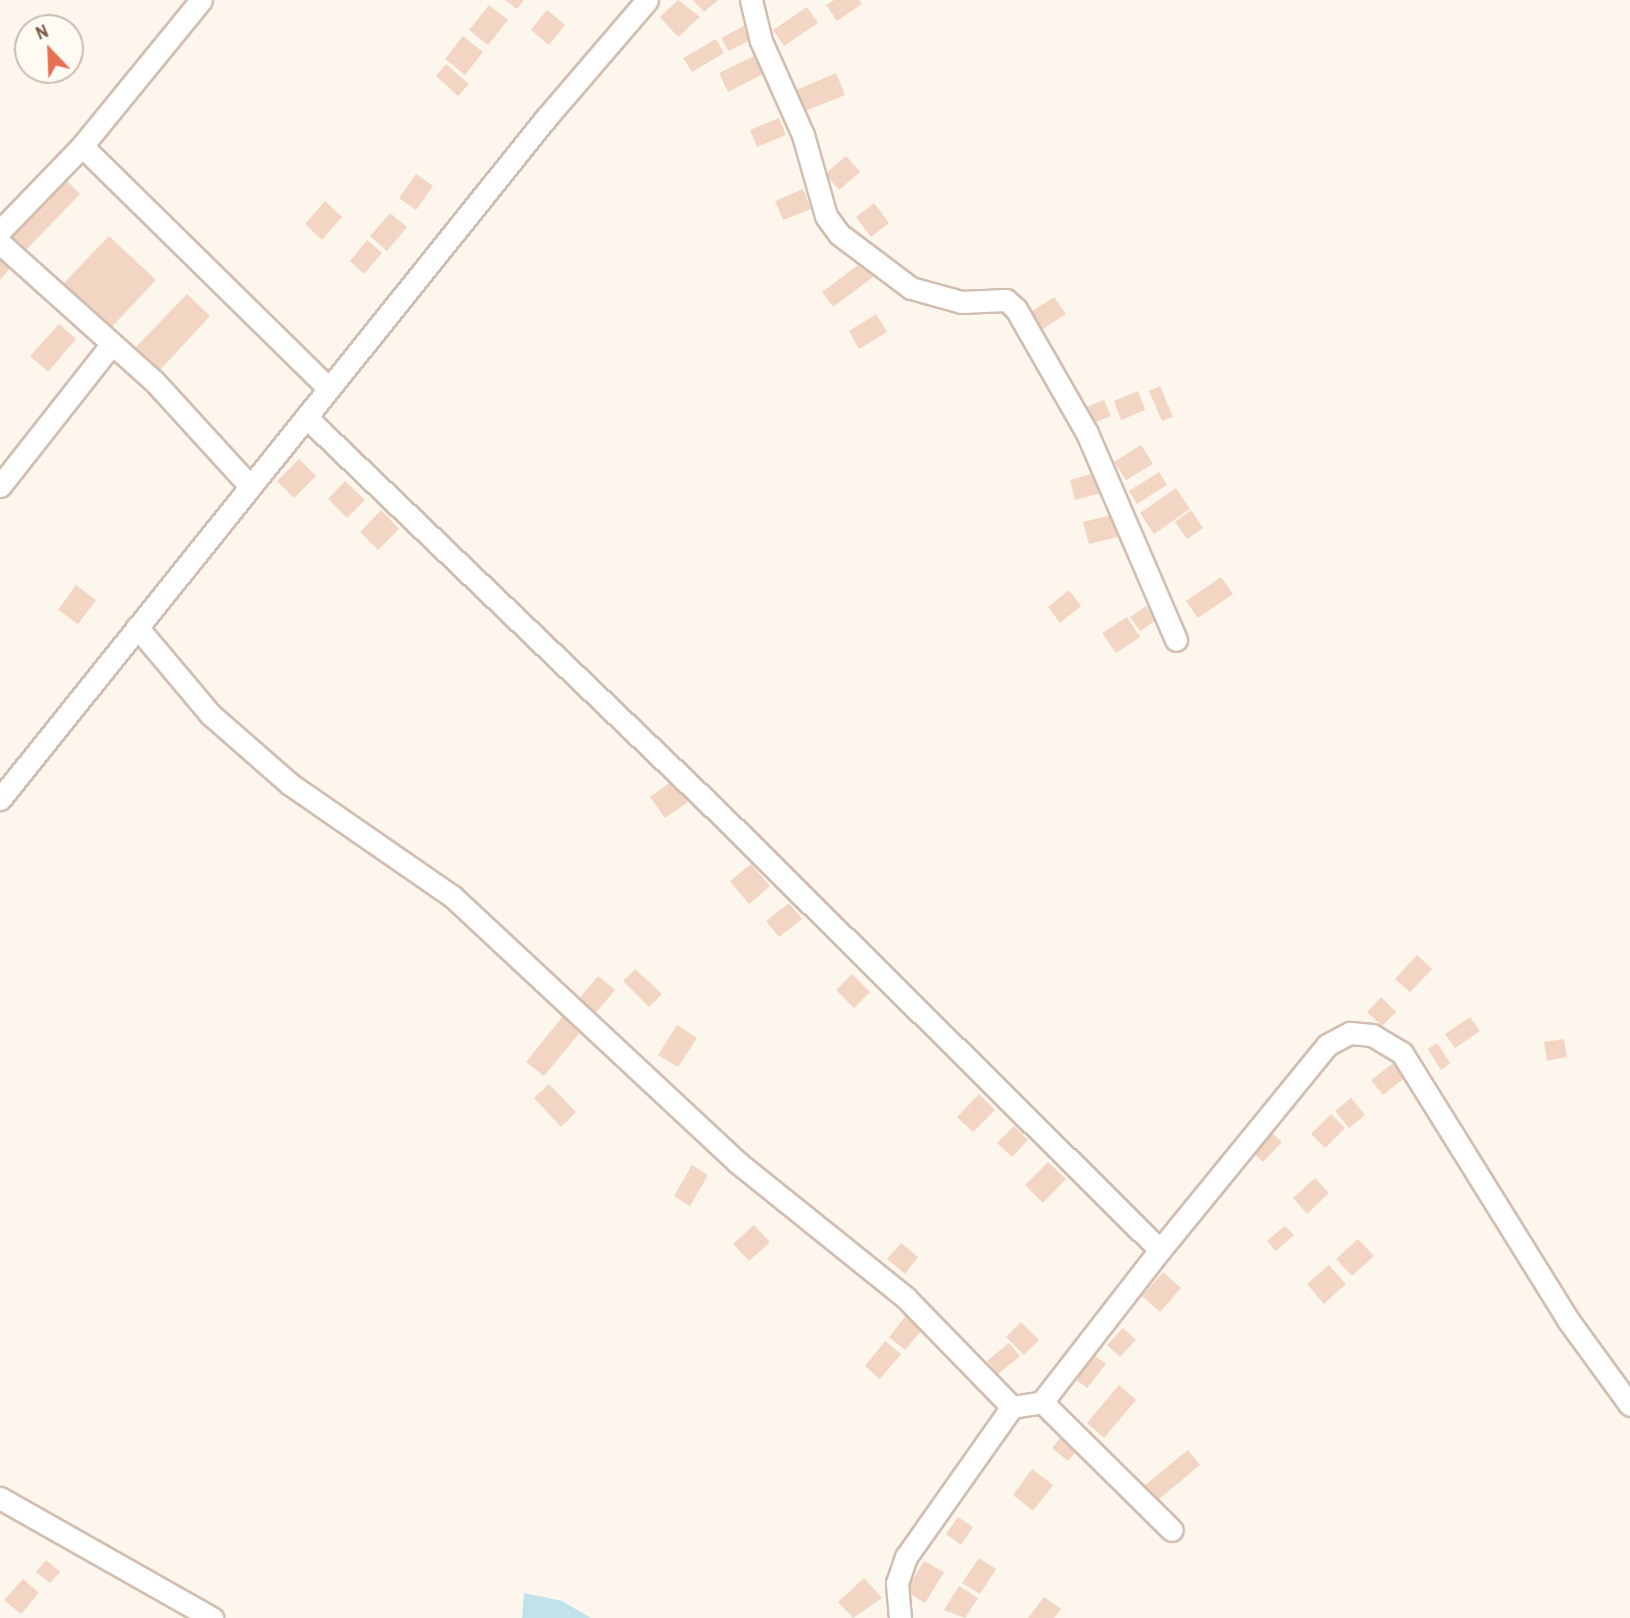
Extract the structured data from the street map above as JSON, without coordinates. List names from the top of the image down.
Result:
{
  "north": "top left"
}
